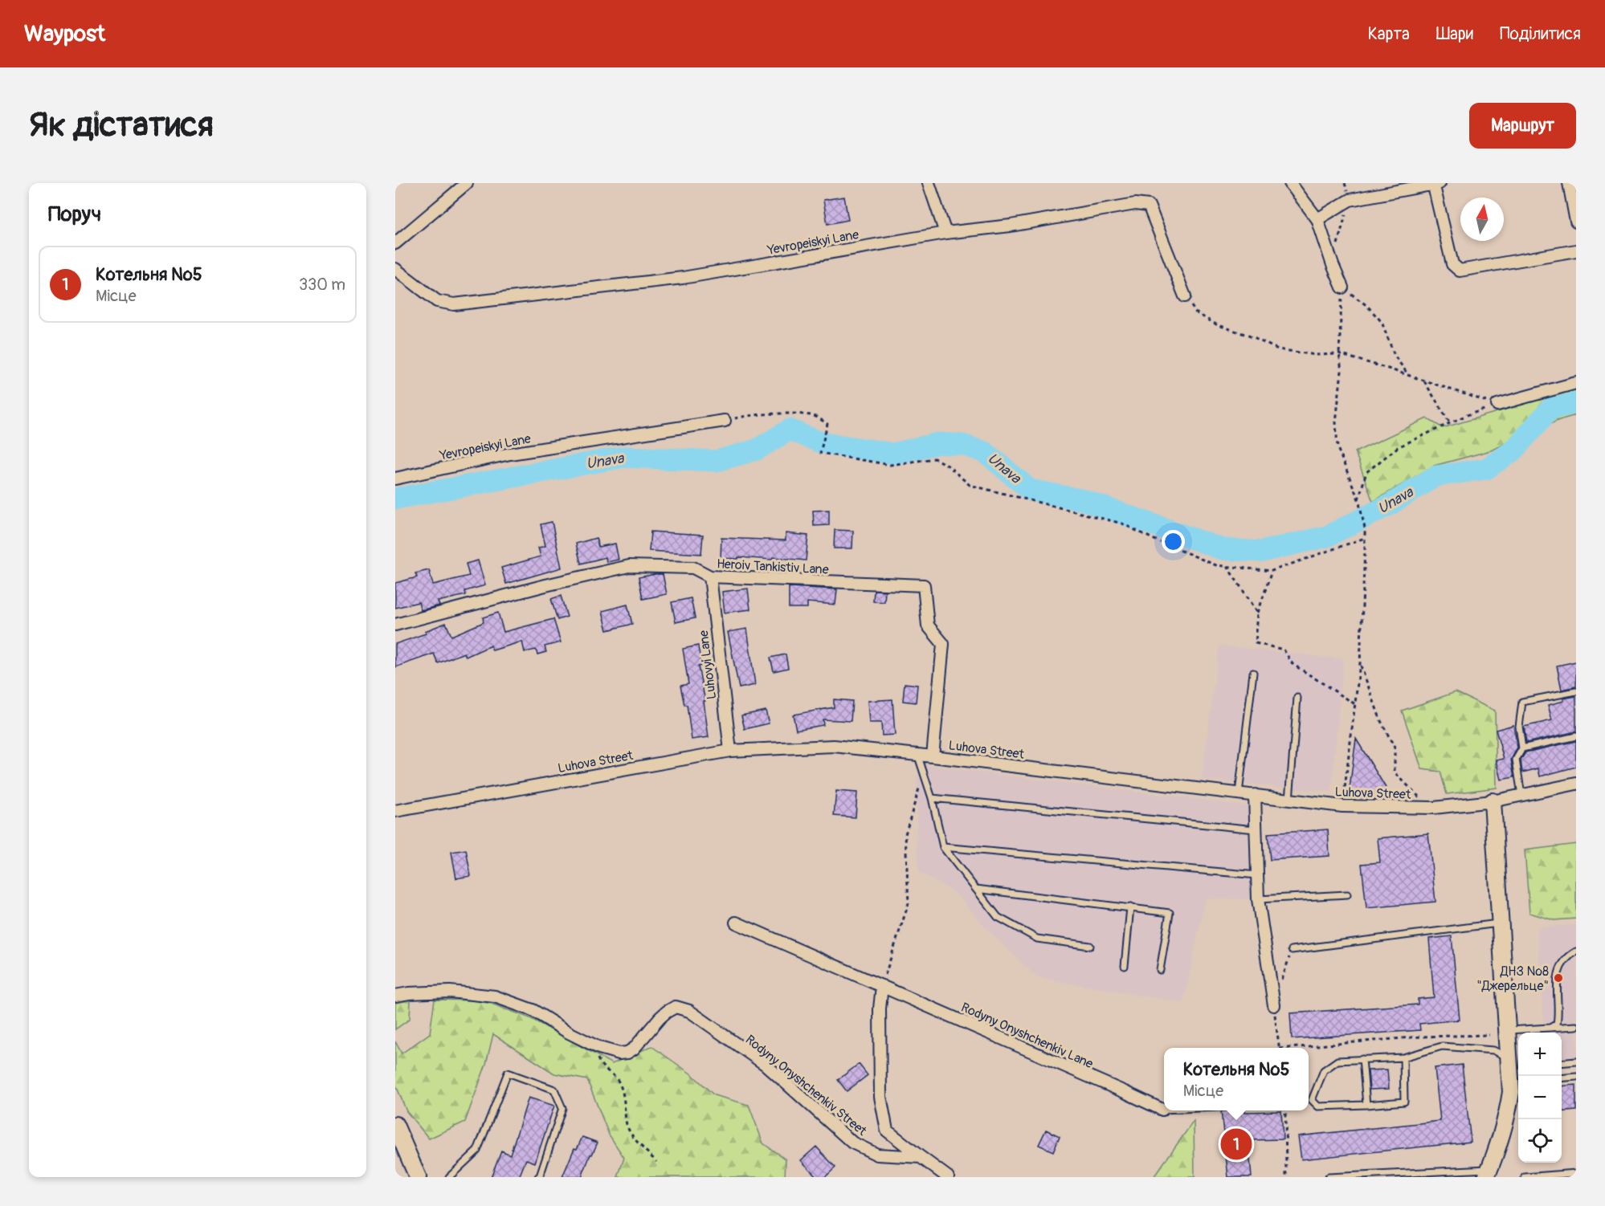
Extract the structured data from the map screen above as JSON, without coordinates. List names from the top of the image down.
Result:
{
  "streets": {
    "street": [
      "Yevropeiskyi Lane",
      "Heroiv Tankistiv Lane",
      "Luhovyi Lane",
      "Luhova Street",
      "Rodyny Onyshchenkiv Lane",
      "Rodyny Onyshchenkiv Street"
    ]
  },
  "crossings": [
    ["Heroiv Tankistiv Lane", "Luhovyi Lane"],
    ["Heroiv Tankistiv Lane", "Luhova Street"],
    ["Luhovyi Lane", "Luhova Street"]
  ],
  "water": ["Unava"],
  "places": ["ДНЗ №8 \"Джерельце\""],
  "north": "top",
  "page": {
    "header": "Waypost",
    "nav": ["Карта", "Шари", "Поділитися"],
    "buttons": "Маршрут",
    "title": "Як дістатися",
    "heading": "Поруч",
    "list": [
      {
        "mark": "1",
        "name": "Котельня №5",
        "note": "Місце",
        "value": "330 m"
      }
    ],
    "map_buttons": ["+", "−"],
    "popup": ["Котельня №5", "Місце"],
    "pins": "1"
  }
}
